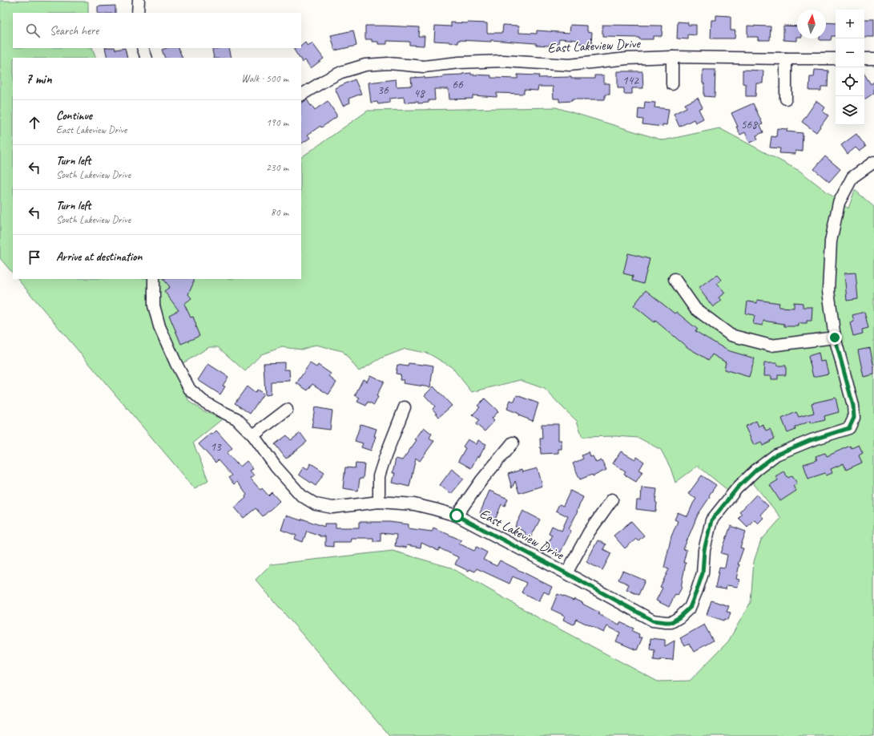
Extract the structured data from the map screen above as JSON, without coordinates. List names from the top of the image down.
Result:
{
  "streets": {
    "street": ["East Lakeview Drive"]
  },
  "house_numbers": [
    "142",
    "66",
    "36",
    "48",
    "568",
    "13"
  ],
  "north": "top",
  "page": {
    "map_buttons": ["+", "−"],
    "search": "Search here",
    "heading": ["7 min", "Walk · 500 m"],
    "list": [
      ["Continue", "East Lakeview Drive", "190 m"],
      ["Turn left", "South Lakeview Drive", "230 m"],
      ["Turn left", "South Lakeview Drive", "80 m"],
      "Arrive at destination"
    ]
  }
}
